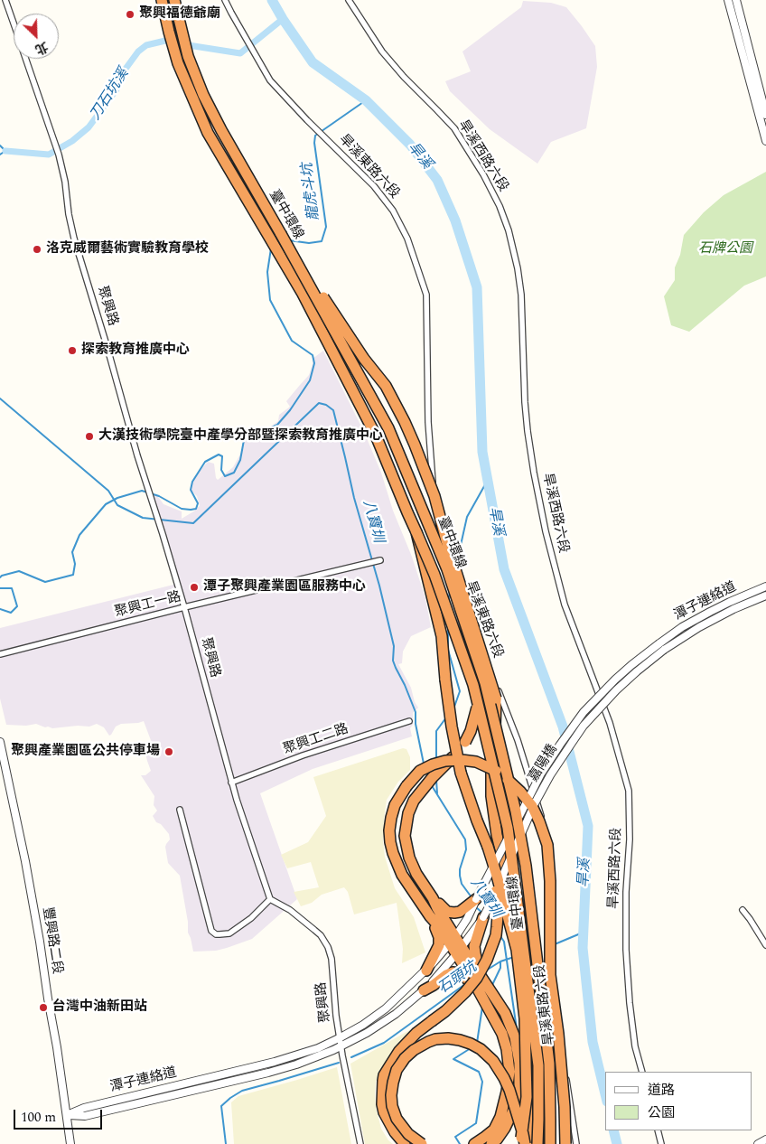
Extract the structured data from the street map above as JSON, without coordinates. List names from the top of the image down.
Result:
{
  "streets": {
    "highway": ["臺中環線"],
    "street": [
      "旱溪西路六段",
      "旱溪東路六段",
      "聚興路",
      "潭子連絡道",
      "聚興工一路",
      "聚興工二路",
      "嘉陽橋",
      "豐興路二段"
    ]
  },
  "crossings": [
    ["聚興路", "潭子連絡道"],
    ["聚興路", "聚興工一路"],
    ["聚興路", "聚興工二路"],
    ["潭子連絡道", "嘉陽橋"],
    ["潭子連絡道", "豐興路二段"]
  ],
  "water": [
    "刀石坑溪",
    "旱溪",
    "龍虎斗坑",
    "八寶圳",
    "石頭坑"
  ],
  "parks": ["石牌公園"],
  "places": [
    "聚興福德爺廟",
    "洛克威爾藝術實驗教育學校",
    "探索教育推廣中心",
    "大漢技術學院臺中產學分部暨探索教育推廣中心",
    "潭子聚興產業園區服務中心",
    "聚興產業園區公共停車場",
    "台灣中油新田站"
  ],
  "legend": ["道路", "公園"],
  "scale_bar": "100 m",
  "north": "bottom right"
}
